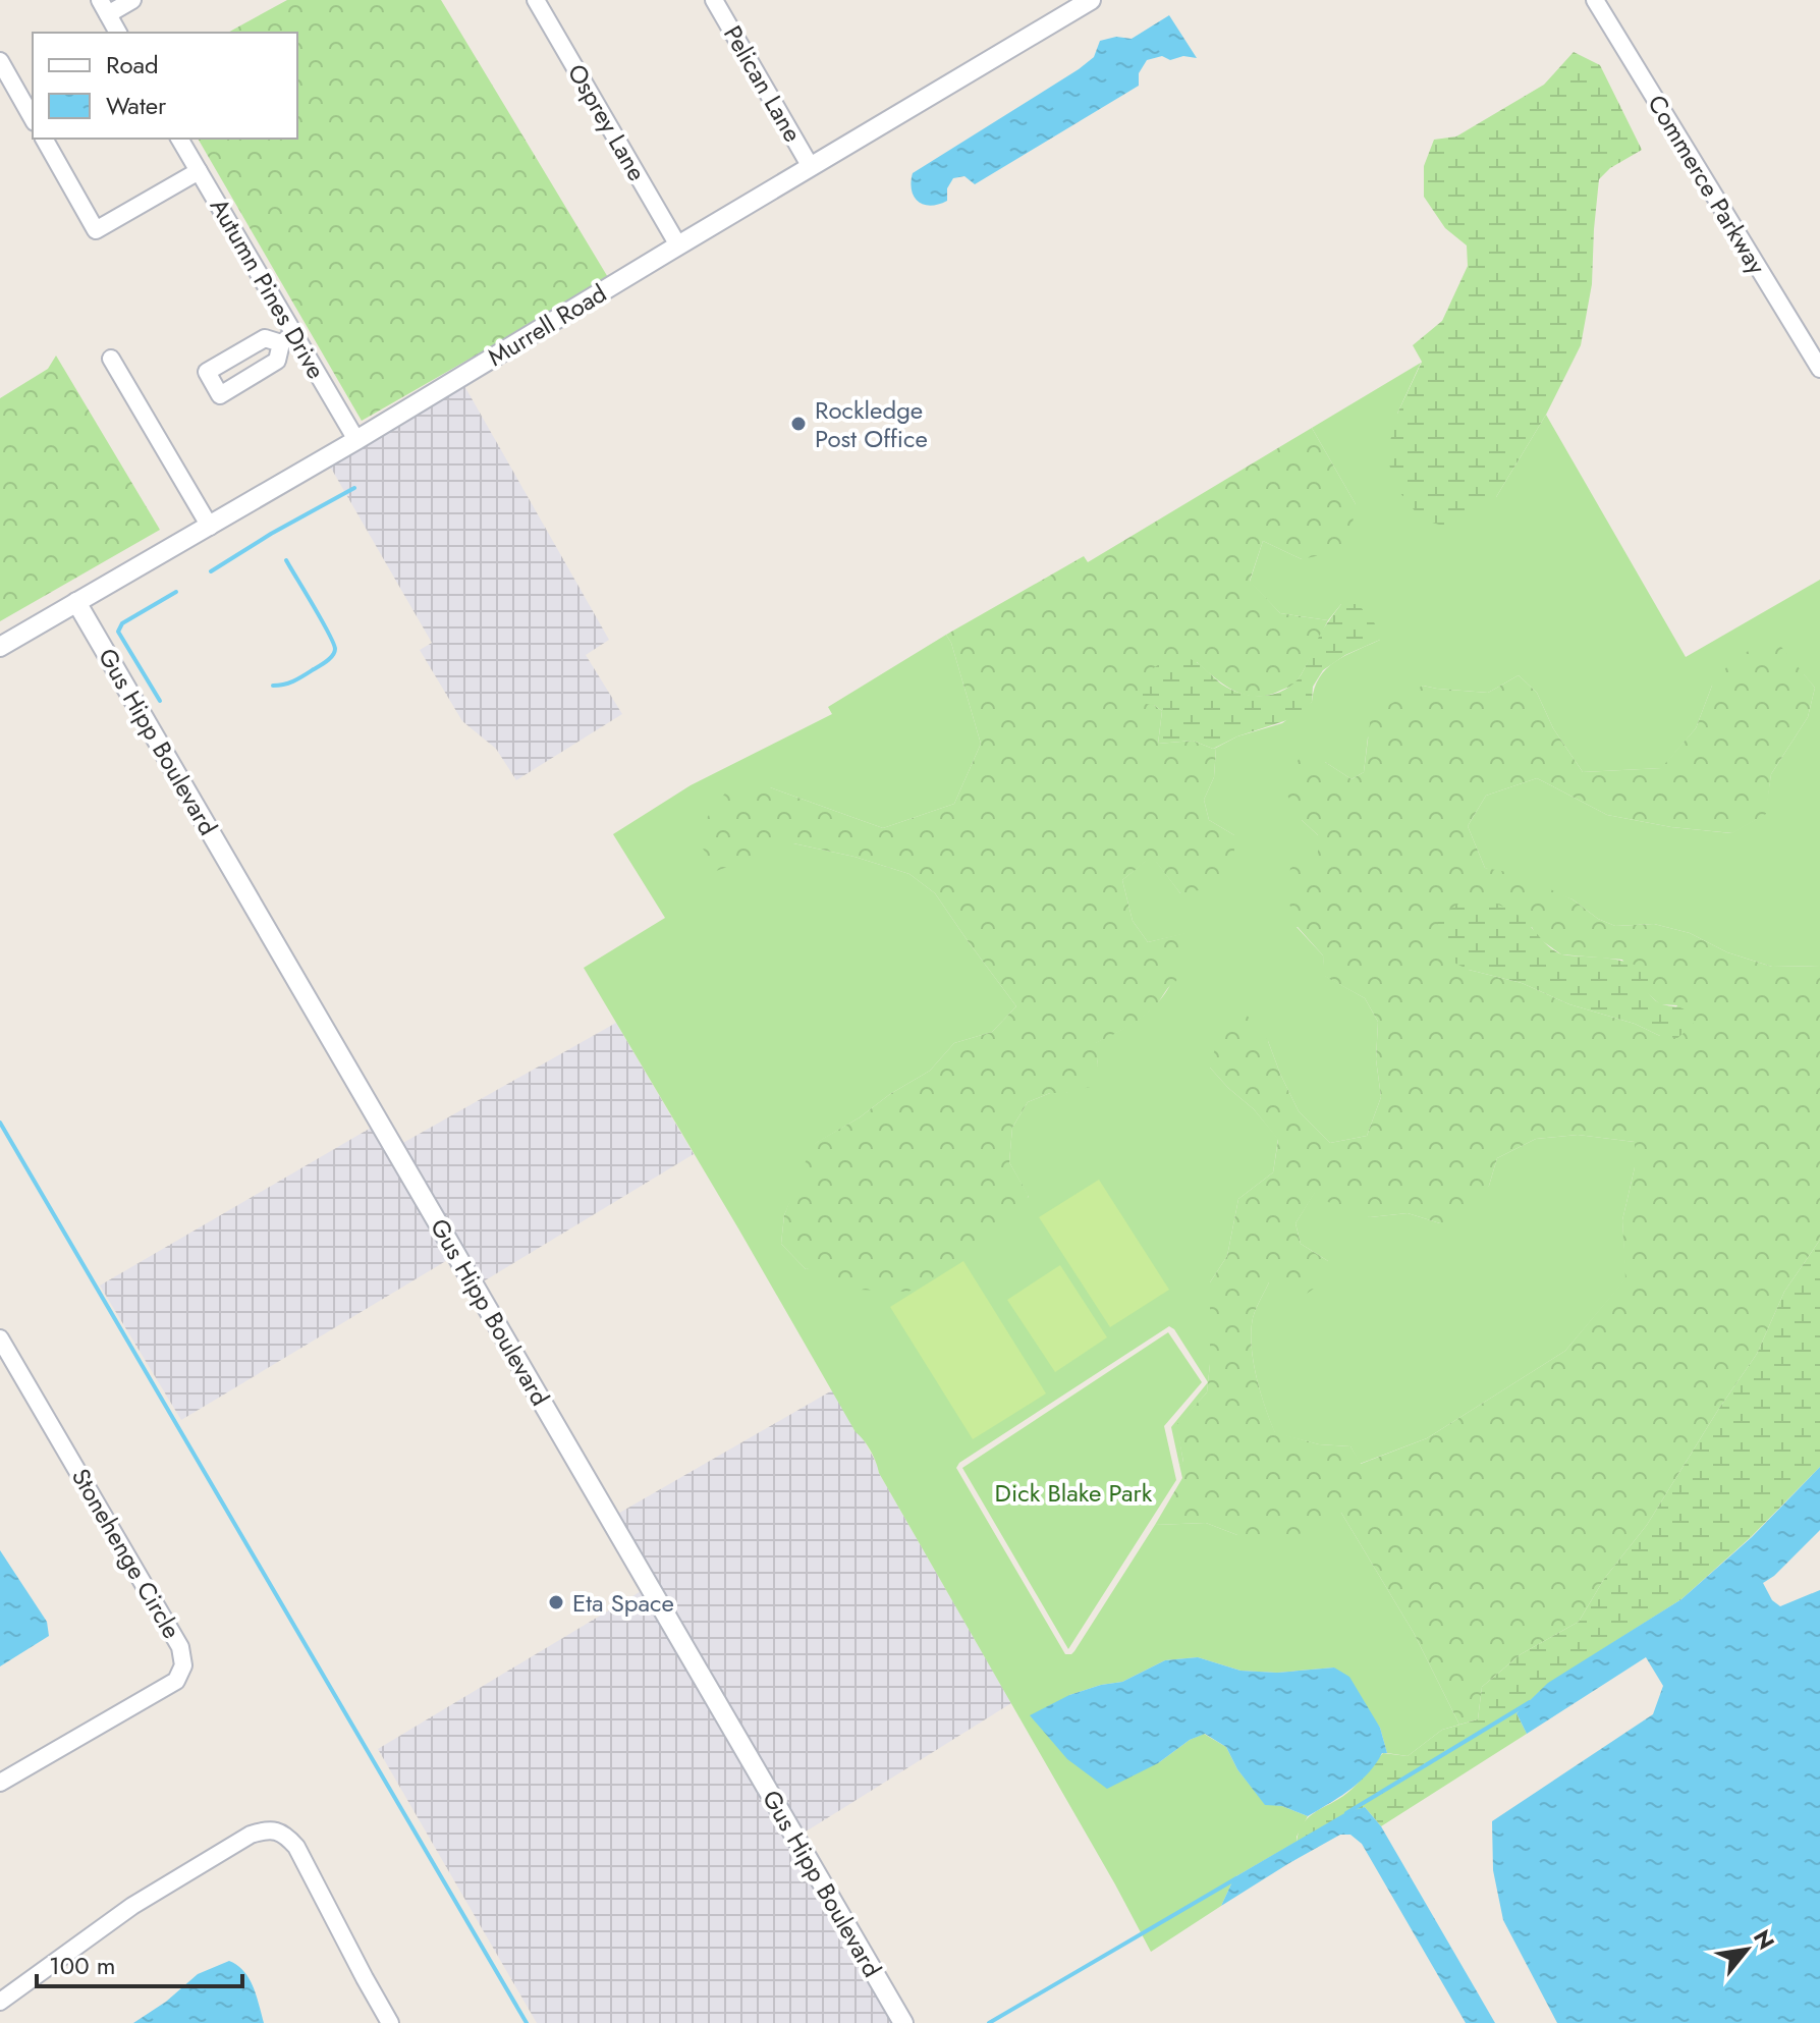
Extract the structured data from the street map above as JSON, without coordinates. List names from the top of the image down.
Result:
{
  "streets": {
    "street": [
      "Pelican Lane",
      "Osprey Lane",
      "Commerce Parkway",
      "Autumn Pines Drive",
      "Murrell Road",
      "Gus Hipp Boulevard",
      "Stonehenge Circle"
    ]
  },
  "crossings": [
    ["Pelican Lane", "Murrell Road"],
    ["Osprey Lane", "Murrell Road"],
    ["Autumn Pines Drive", "Murrell Road"],
    ["Murrell Road", "Gus Hipp Boulevard"]
  ],
  "parks": ["Dick Blake Park"],
  "places": ["Rockledge Post Office", "Eta Space"],
  "legend": ["Road", "Water"],
  "scale_bar": "100 m",
  "north": "top right"
}
